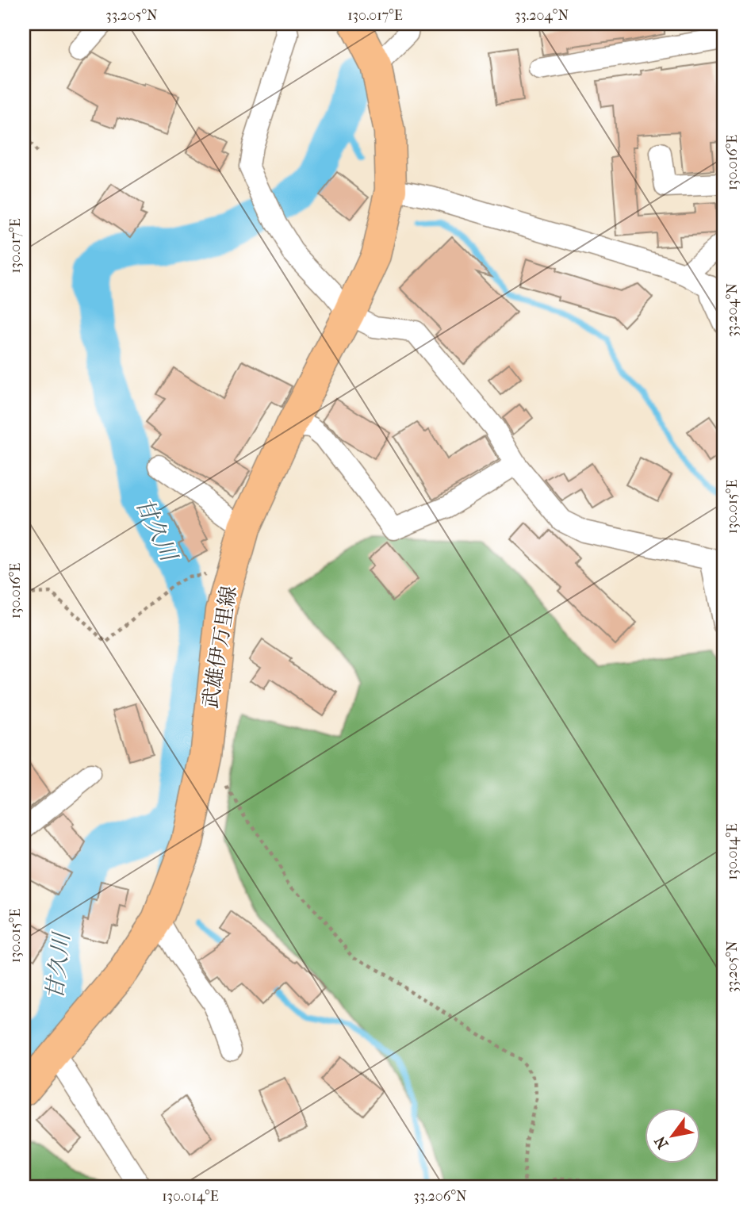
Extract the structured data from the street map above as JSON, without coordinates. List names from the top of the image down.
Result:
{
  "streets": {
    "main road": ["武雄伊万里線"]
  },
  "water": ["甘久川"],
  "north": "bottom left",
  "coordinates": [
    "33.205°N",
    "130.017°E",
    "33.204°N",
    "130.016°E",
    "130.015°E",
    "130.014°E",
    "33.206°N"
  ]
}
